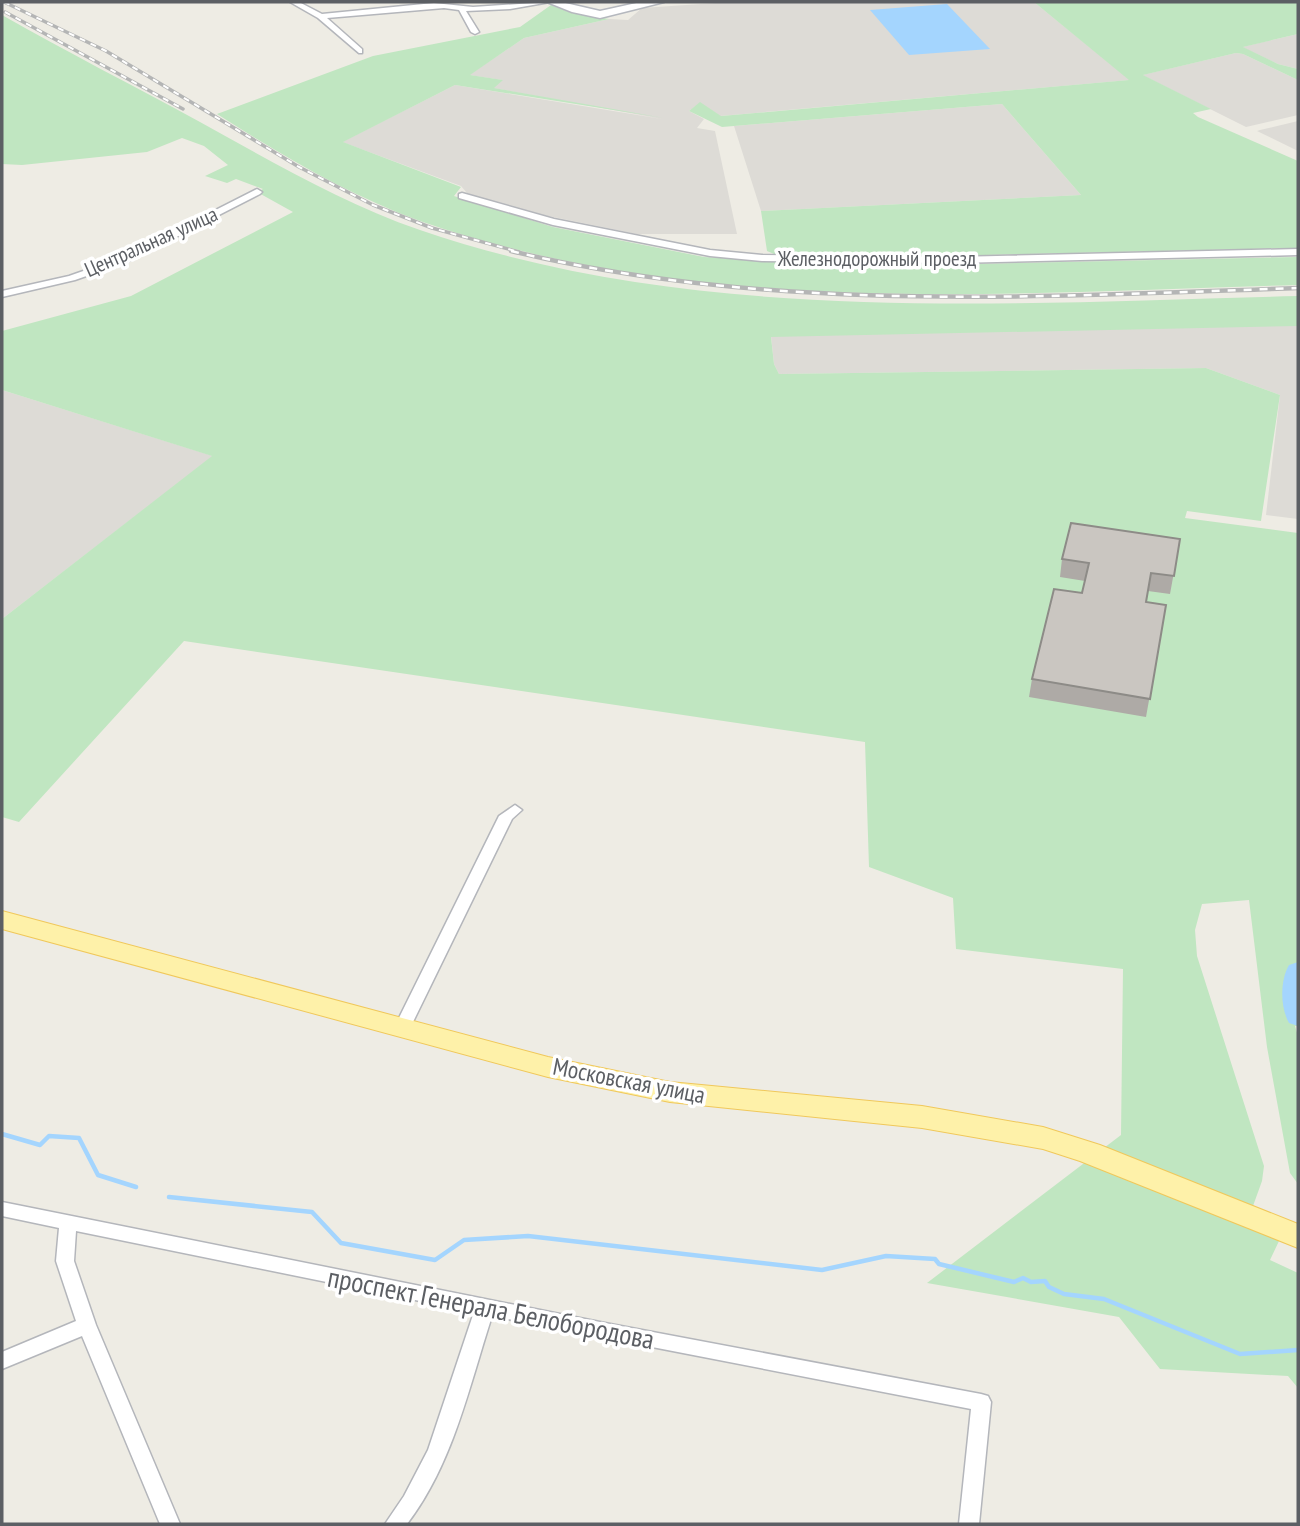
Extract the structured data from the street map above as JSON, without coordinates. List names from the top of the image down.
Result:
{
  "streets": {
    "main road": ["Московская улица"],
    "street": ["Центральная улица", "Железнодорожный проезд", "проспект Генерала Белобородова"]
  }
}
